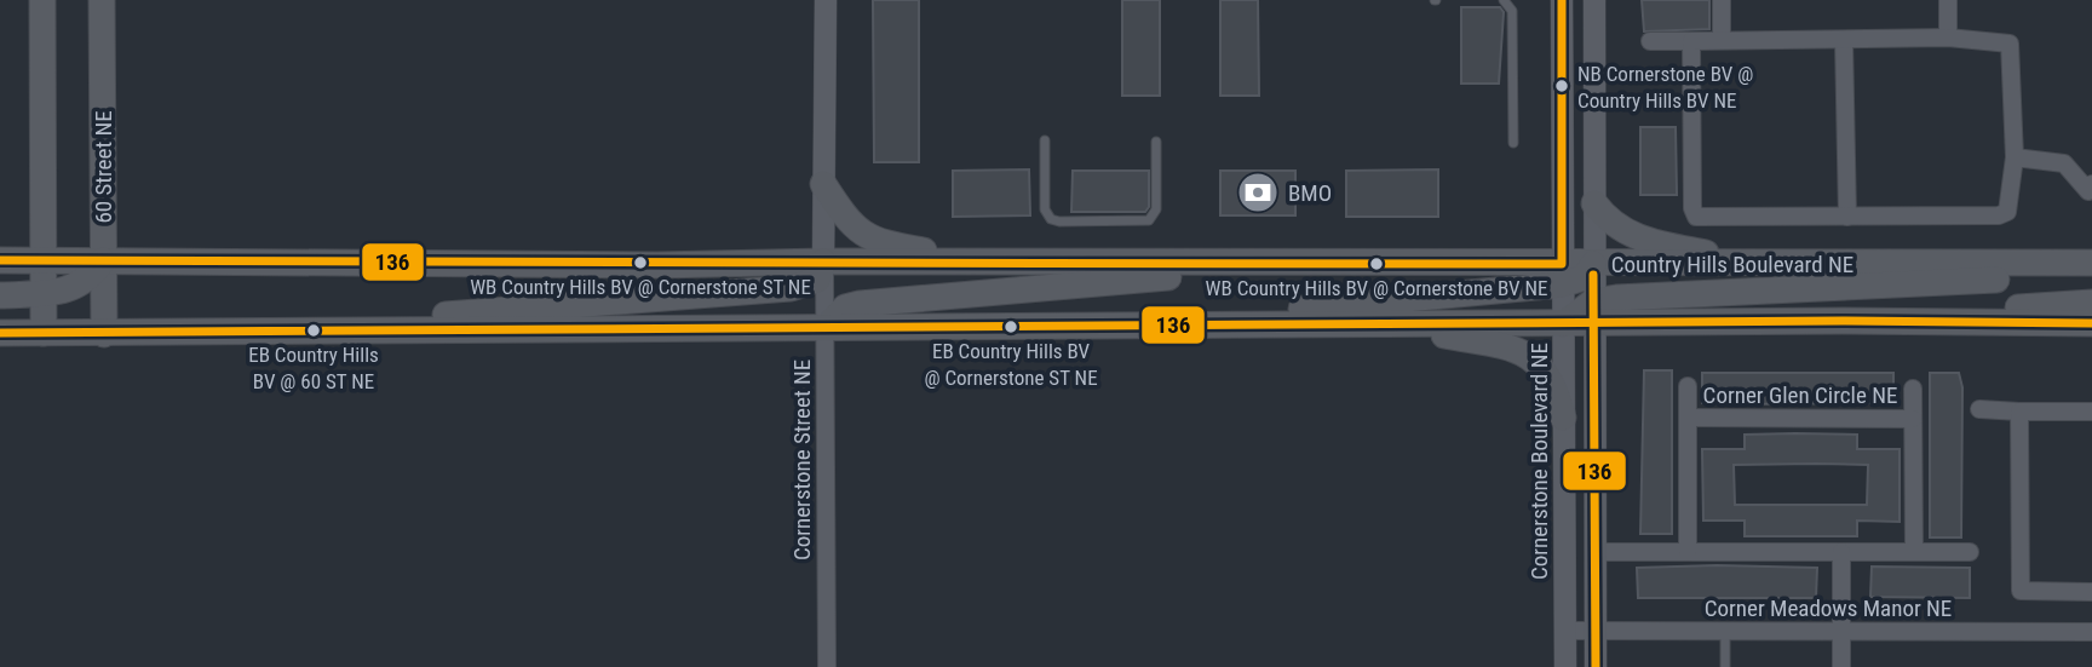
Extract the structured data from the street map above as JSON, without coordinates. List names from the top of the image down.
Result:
{
  "streets": {
    "main road": ["60 Street NE", "Country Hills Boulevard NE"],
    "street": [
      "Corner Glen Circle NE",
      "Cornerstone Street NE",
      "Cornerstone Boulevard NE",
      "Corner Meadows Manor NE"
    ]
  },
  "crossings": [
    ["Cornerstone Boulevard NE", "Corner Meadows Manor NE"]
  ],
  "places": {
    "other": [
      "NB Cornerstone BV @ Country Hills BV NE",
      "WB Country Hills BV @ Cornerstone ST NE",
      "WB Country Hills BV @ Cornerstone BV NE",
      "EB Country Hills BV @ Cornerstone ST NE",
      "EB Country Hills BV @ 60 ST NE"
    ],
    "bank": ["BMO"]
  },
  "lines": ["transit line 136"]
}
